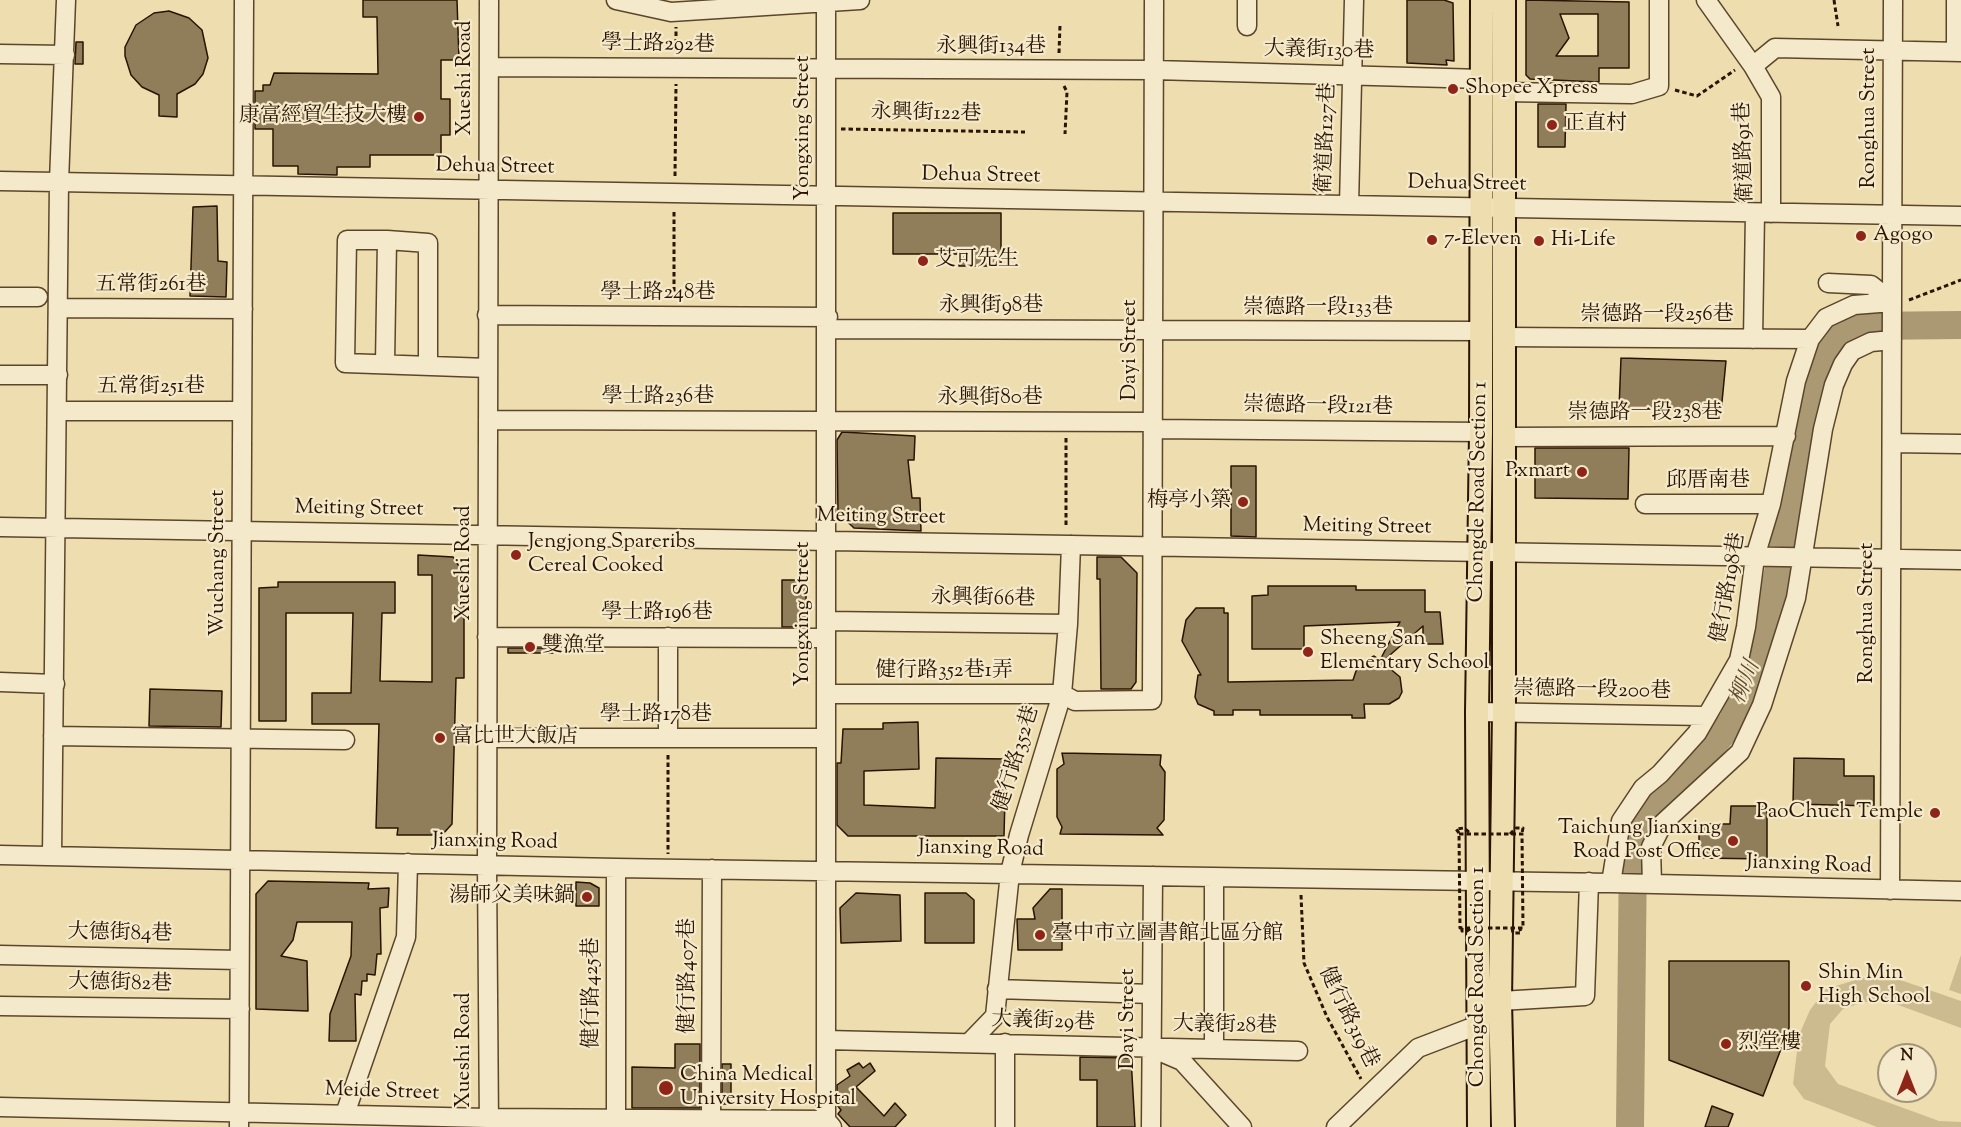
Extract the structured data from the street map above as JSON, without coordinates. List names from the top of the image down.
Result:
{
  "streets": {
    "main road": ["Chongde Road Section 1"],
    "street": [
      "學士路292巷",
      "永興街134巷",
      "大義街130巷",
      "Xueshi Road",
      "Ronghua Street",
      "Yongxing Street",
      "衛道路127巷",
      "衛道路91巷",
      "Dehua Street",
      "五常街261巷",
      "學士路248巷",
      "永興街98巷",
      "崇德路一段133巷",
      "崇德路一段256巷",
      "Dayi Street",
      "五常街251巷",
      "學士路236巷",
      "永興街80巷",
      "崇德路一段121巷",
      "崇德路一段238巷",
      "邱厝南巷",
      "Meiting Street",
      "Wuchang Street",
      "健行路198巷",
      "永興街66巷",
      "學士路196巷",
      "健行路352巷1弄",
      "崇德路一段200巷",
      "學士路178巷",
      "健行路352巷",
      "Jianxing Road",
      "大德街84巷",
      "健行路407巷",
      "大德街82巷",
      "健行路425巷",
      "大義街29巷",
      "大義街28巷",
      "Meide Street"
    ],
    "path": ["永興街122巷", "健行路319巷"]
  },
  "crossings": [
    ["學士路292巷", "永興街134巷"],
    ["學士路292巷", "Xueshi Road"],
    ["學士路292巷", "Yongxing Street"],
    ["永興街134巷", "大義街130巷"],
    ["永興街134巷", "Yongxing Street"],
    ["永興街134巷", "Dayi Street"],
    ["大義街130巷", "衛道路127巷"],
    ["大義街130巷", "Dayi Street"],
    ["大義街130巷", "Chongde Road Section 1"],
    ["Xueshi Road", "Dehua Street"],
    ["Xueshi Road", "學士路248巷"],
    ["Xueshi Road", "學士路236巷"],
    ["Xueshi Road", "Meiting Street"],
    ["Xueshi Road", "學士路196巷"],
    ["Xueshi Road", "學士路178巷"],
    ["Xueshi Road", "Jianxing Road"],
    ["Xueshi Road", "Meide Street"],
    ["永興街122巷", "Yongxing Street"],
    ["Ronghua Street", "Dehua Street"],
    ["Ronghua Street", "Jianxing Road"],
    ["Yongxing Street", "Dehua Street"],
    ["Yongxing Street", "學士路248巷"],
    ["Yongxing Street", "永興街98巷"],
    ["Yongxing Street", "學士路236巷"],
    ["Yongxing Street", "永興街80巷"],
    ["Yongxing Street", "Meiting Street"],
    ["Yongxing Street", "永興街66巷"],
    ["Yongxing Street", "學士路196巷"],
    ["Yongxing Street", "健行路352巷1弄"],
    ["Yongxing Street", "學士路178巷"],
    ["Yongxing Street", "Jianxing Road"],
    ["Yongxing Street", "大義街29巷"],
    ["Yongxing Street", "Meide Street"],
    ["衛道路127巷", "Dehua Street"],
    ["衛道路91巷", "Dehua Street"],
    ["衛道路91巷", "崇德路一段256巷"],
    ["Dehua Street", "Dayi Street"],
    ["Dehua Street", "Chongde Road Section 1"],
    ["Dehua Street", "Wuchang Street"],
    ["五常街261巷", "Wuchang Street"],
    ["學士路248巷", "永興街98巷"],
    ["永興街98巷", "崇德路一段133巷"],
    ["永興街98巷", "Dayi Street"],
    ["崇德路一段133巷", "Dayi Street"],
    ["崇德路一段133巷", "Chongde Road Section 1"],
    ["崇德路一段256巷", "Chongde Road Section 1"],
    ["崇德路一段256巷", "健行路198巷"],
    ["Dayi Street", "永興街80巷"],
    ["Dayi Street", "崇德路一段121巷"],
    ["Dayi Street", "Meiting Street"],
    ["Dayi Street", "健行路352巷1弄"],
    ["Dayi Street", "Jianxing Road"],
    ["Dayi Street", "大義街29巷"],
    ["Dayi Street", "大義街28巷"],
    ["五常街251巷", "Wuchang Street"],
    ["學士路236巷", "永興街80巷"],
    ["永興街80巷", "崇德路一段121巷"],
    ["崇德路一段121巷", "Chongde Road Section 1"],
    ["崇德路一段238巷", "Chongde Road Section 1"],
    ["崇德路一段238巷", "健行路198巷"],
    ["邱厝南巷", "健行路198巷"],
    ["Chongde Road Section 1", "Meiting Street"],
    ["Chongde Road Section 1", "崇德路一段200巷"],
    ["Chongde Road Section 1", "Jianxing Road"],
    ["Meiting Street", "Wuchang Street"],
    ["Meiting Street", "健行路198巷"],
    ["Wuchang Street", "Jianxing Road"],
    ["Wuchang Street", "大德街84巷"],
    ["Wuchang Street", "大德街82巷"],
    ["Wuchang Street", "Meide Street"],
    ["健行路198巷", "崇德路一段200巷"],
    ["健行路198巷", "Jianxing Road"],
    ["永興街66巷", "學士路196巷"],
    ["健行路352巷1弄", "健行路352巷"],
    ["健行路352巷", "Jianxing Road"],
    ["健行路352巷", "大義街29巷"],
    ["Jianxing Road", "健行路407巷"],
    ["Jianxing Road", "健行路425巷"],
    ["Jianxing Road", "健行路319巷"],
    ["Jianxing Road", "大義街29巷"],
    ["健行路407巷", "Meide Street"],
    ["健行路425巷", "Meide Street"],
    ["大義街29巷", "大義街28巷"]
  ],
  "water": ["柳川"],
  "places": [
    "Shopee Xpress",
    "康富經貿生技大樓",
    "正直村",
    "Agogo",
    "7-Eleven",
    "Hi-Life",
    "艾可先生",
    "Pxmart",
    "梅亭小築",
    "Jengjong Spareribs Cereal Cooked",
    "雙漁堂",
    "Sheeng San Elementary School",
    "富比世大飯店",
    "PaoChueh Temple",
    "Taichung Jianxing Road Post Office",
    "湯師父美味鍋",
    "臺中市立圖書館北區分館",
    "Shin Min High School",
    "烈堂樓",
    "China Medical University Hospital"
  ],
  "north": "top"
}
